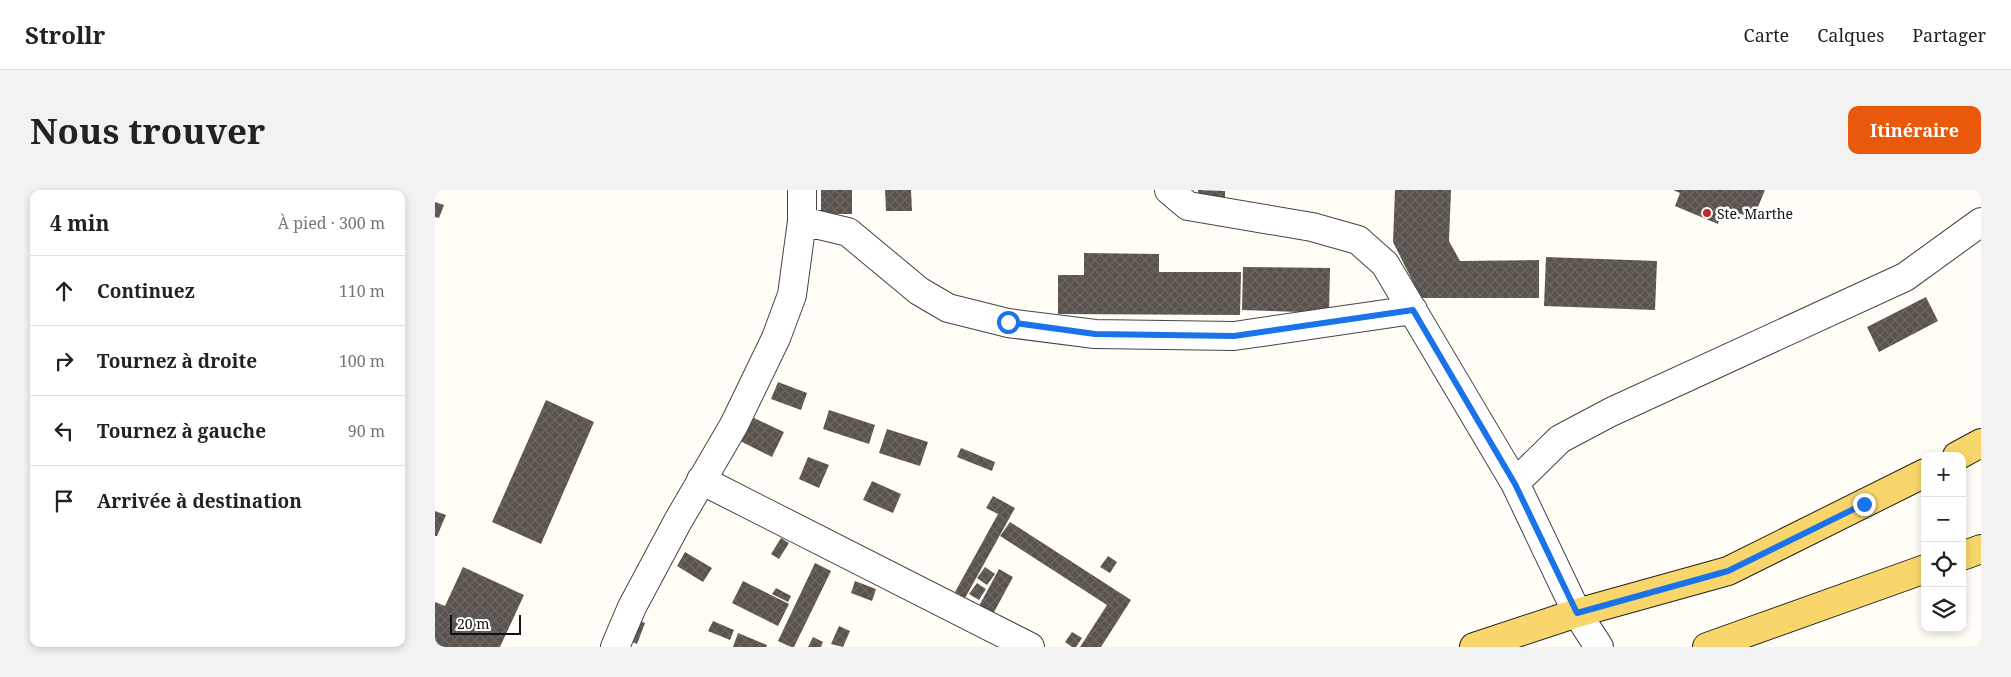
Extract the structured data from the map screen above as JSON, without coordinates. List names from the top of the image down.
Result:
{
  "places": ["Ste. Marthe"],
  "scale_bar": "20 m",
  "page": {
    "header": "Strollr",
    "nav": ["Carte", "Calques", "Partager"],
    "buttons": "Itinéraire",
    "title": "Nous trouver",
    "heading": ["4 min", "À pied · 300 m"],
    "list": [
      ["Continuez", "110 m"],
      ["Tournez à droite", "100 m"],
      ["Tournez à gauche", "90 m"],
      "Arrivée à destination"
    ],
    "map_buttons": ["+", "−"],
    "scale": "20 m"
  }
}
